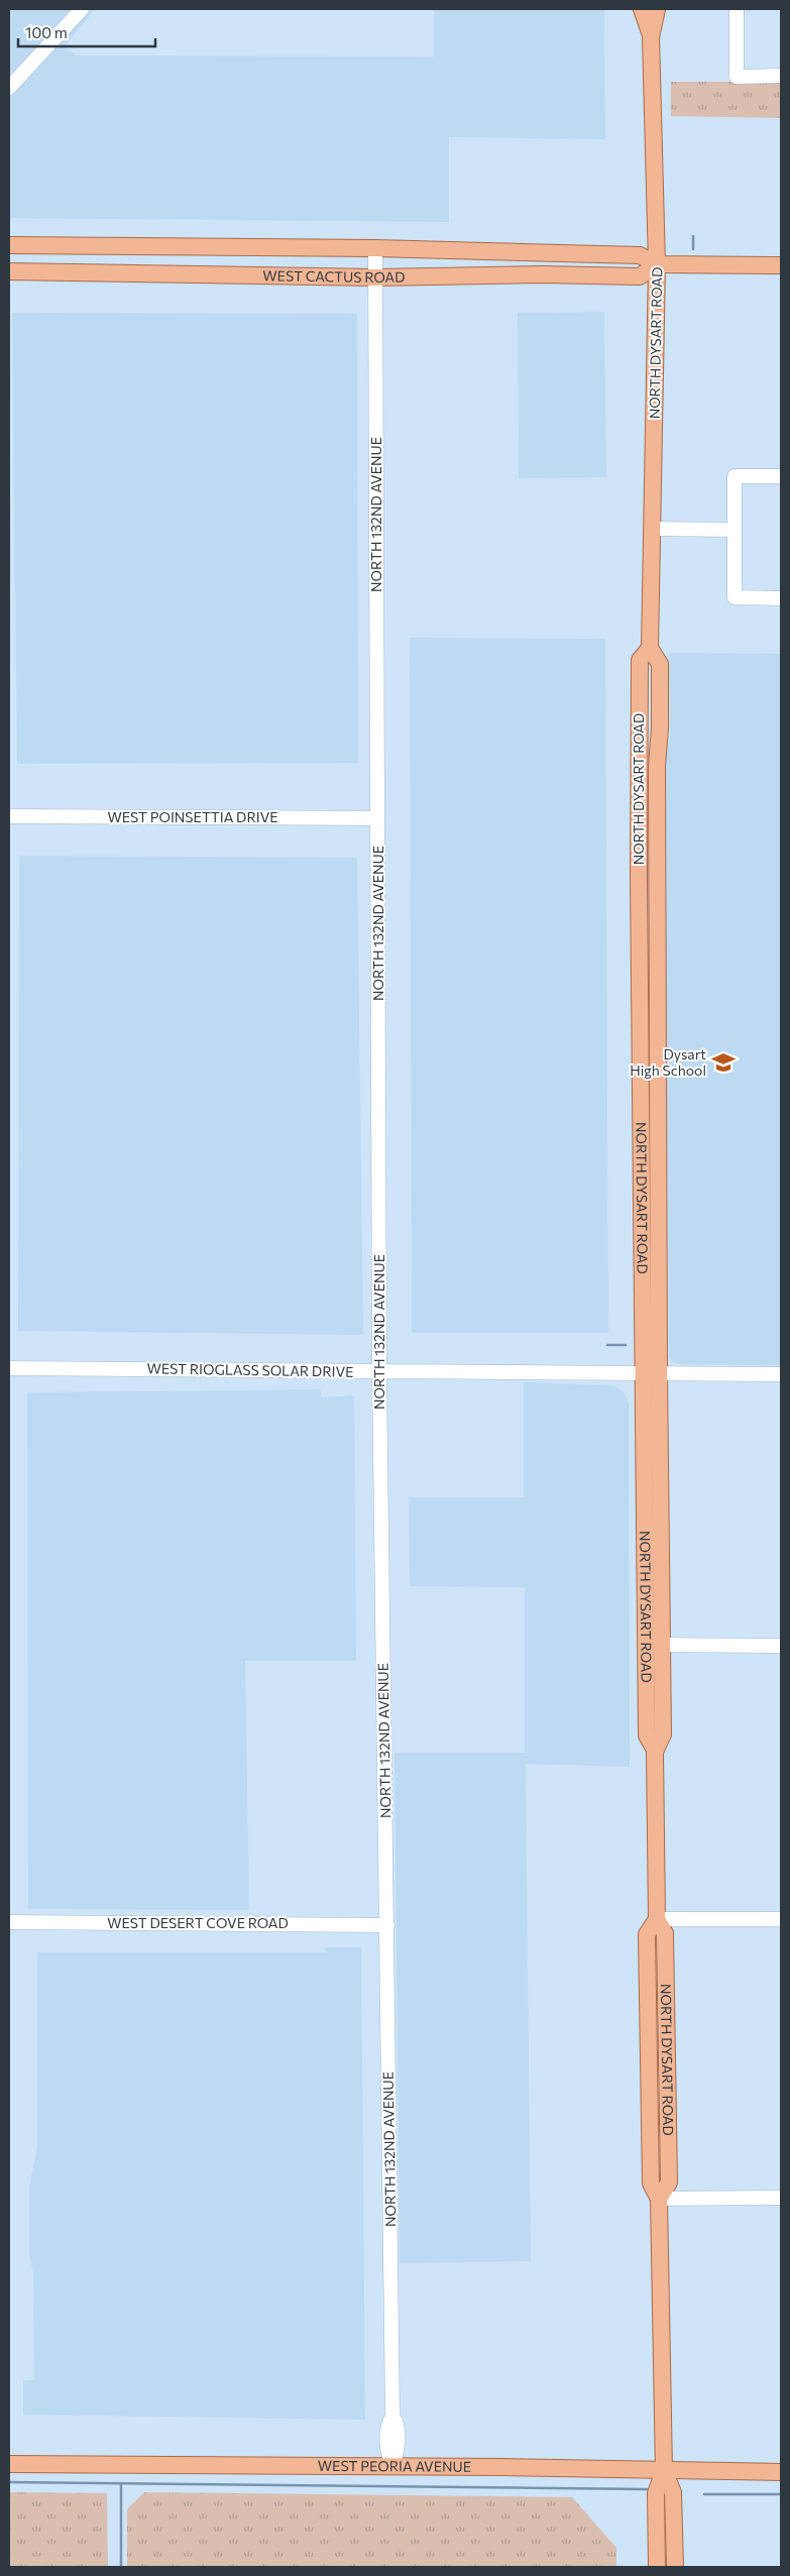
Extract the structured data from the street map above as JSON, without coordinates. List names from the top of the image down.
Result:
{
  "streets": {
    "main road": ["WEST CACTUS ROAD", "NORTH DYSART ROAD", "WEST PEORIA AVENUE"],
    "street": [
      "NORTH 132ND AVENUE",
      "WEST POINSETTIA DRIVE",
      "WEST RIOGLASS SOLAR DRIVE",
      "WEST DESERT COVE ROAD"
    ]
  },
  "crossings": [
    ["WEST CACTUS ROAD", "NORTH DYSART ROAD"],
    ["WEST CACTUS ROAD", "NORTH 132ND AVENUE"],
    ["NORTH DYSART ROAD", "WEST RIOGLASS SOLAR DRIVE"],
    ["NORTH DYSART ROAD", "WEST PEORIA AVENUE"],
    ["NORTH 132ND AVENUE", "WEST POINSETTIA DRIVE"],
    ["NORTH 132ND AVENUE", "WEST RIOGLASS SOLAR DRIVE"],
    ["NORTH 132ND AVENUE", "WEST DESERT COVE ROAD"],
    ["NORTH 132ND AVENUE", "WEST PEORIA AVENUE"]
  ],
  "places": {
    "school or university": ["Dysart High School"]
  },
  "scale_bar": "100 m"
}
